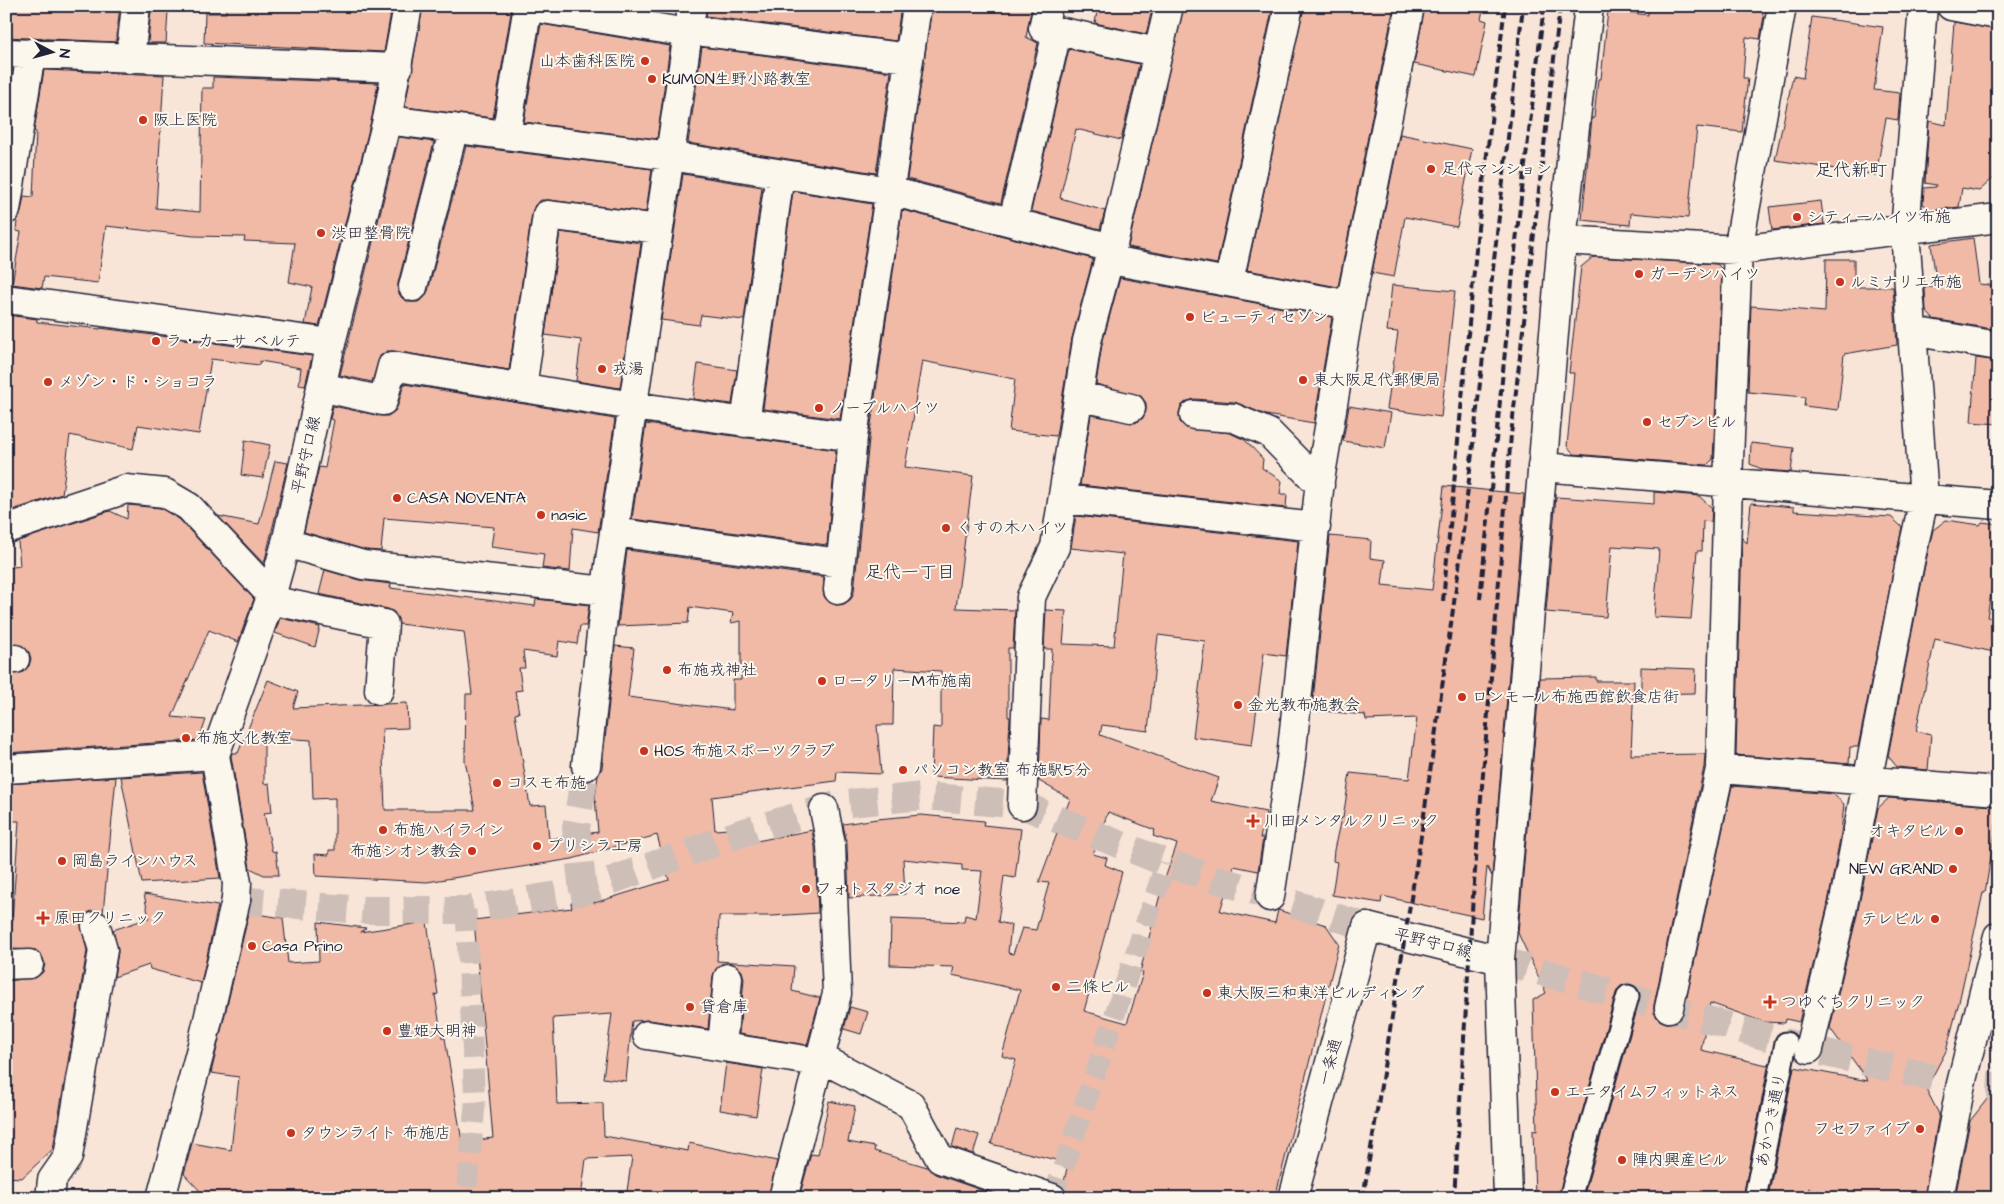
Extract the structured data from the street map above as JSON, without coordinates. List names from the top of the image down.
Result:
{
  "streets": {
    "street": ["平野守口線", "一条通", "あかつき通り"]
  },
  "crossings": [
    ["平野守口線", "一条通"]
  ],
  "districts": ["足代新町", "足代一丁目"],
  "places": {
    "other": [
      "山本歯科医院",
      "KUMON生野小路教室",
      "阪上医院",
      "足代マンション",
      "シティーハイツ布施",
      "渋田整骨院",
      "ガーデンハイツ",
      "ルミナリエ布施",
      "ビューティセゾン",
      "ラ・カーサ ベルテ",
      "戎湯",
      "東大阪足代郵便局",
      "メゾン・ド・ショコラ",
      "ノーブルハイツ",
      "セブンビル",
      "CASA NOVENTA",
      "nasic",
      "くすの木ハイツ",
      "布施戎神社",
      "ロータリーM布施南",
      "ロンモール布施西館飲食店街",
      "金光教布施教会",
      "布施文化教室",
      "HOS 布施スポーツクラブ",
      "パソコン教室 布施駅5分",
      "コスモ布施",
      "布施ハイライン",
      "オキタビル",
      "プリシラ工房",
      "布施シオン教会",
      "岡島ラインハウス",
      "NEW GRAND",
      "フォトスタジオ noe",
      "テレビル",
      "Casa Prino",
      "二條ビル",
      "東大阪三和東洋ビルディング",
      "貸倉庫",
      "豊姫大明神",
      "エニタイムフィットネス",
      "フセファイブ",
      "タウンライト 布施店",
      "陣内興産ビル"
    ],
    "health": ["川田メンタルクリニック", "原田クリニック", "つゆぐちクリニック"]
  },
  "north": "right"
}
